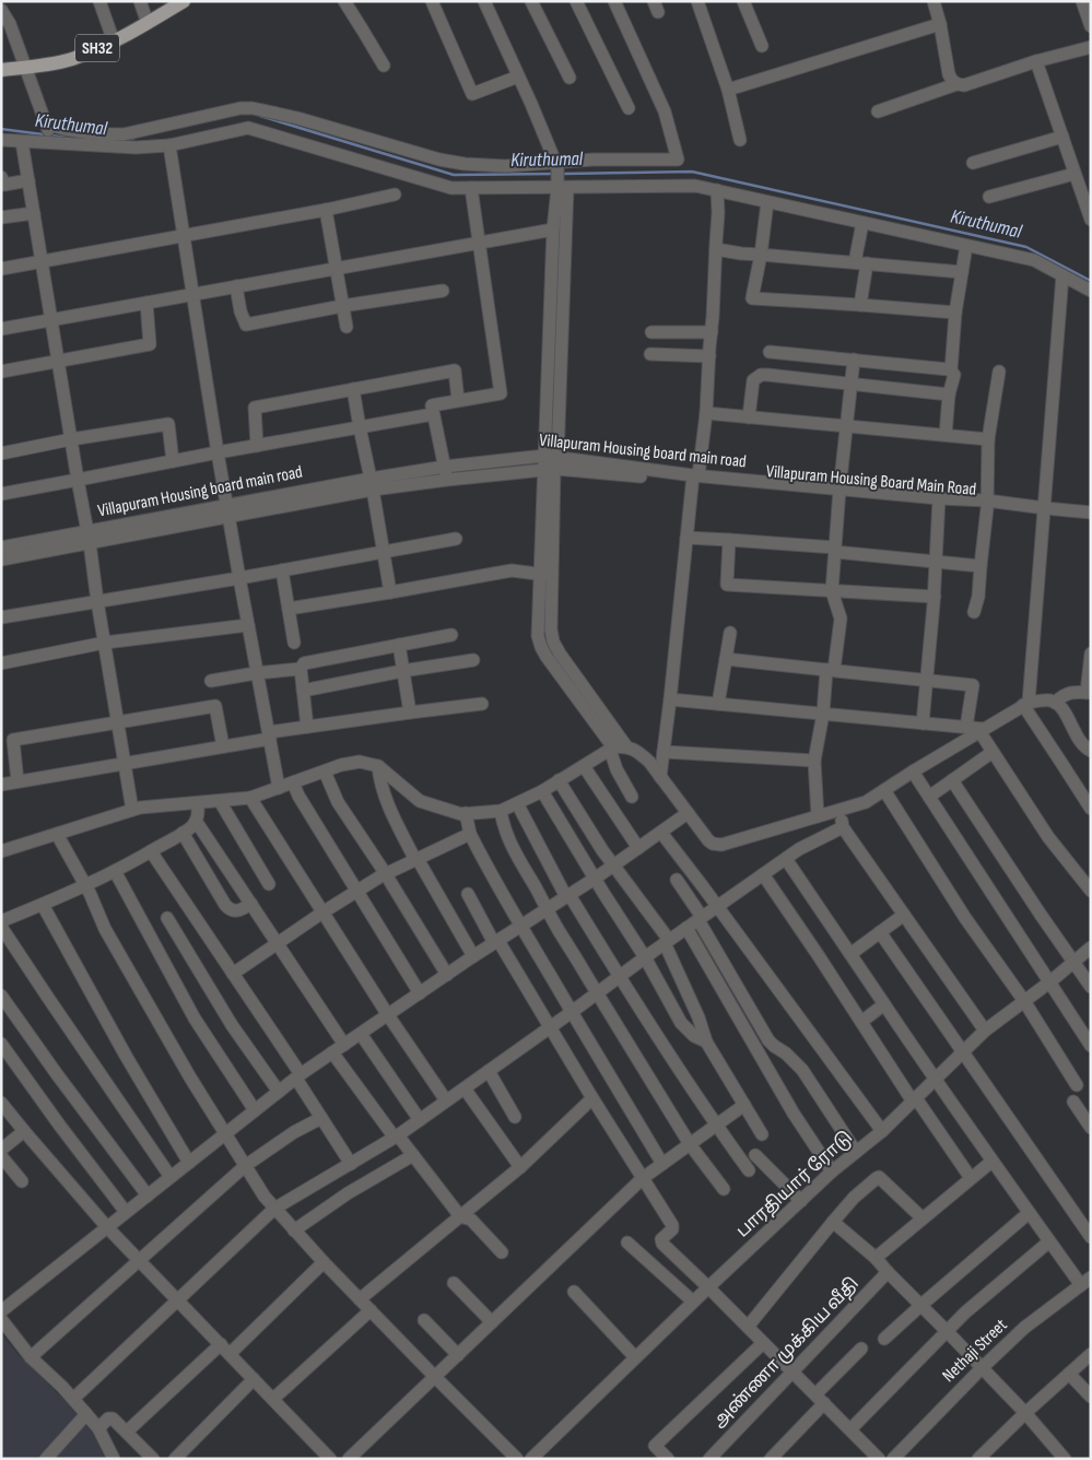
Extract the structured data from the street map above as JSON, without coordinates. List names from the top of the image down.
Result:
{
  "streets": {
    "main road": ["SH32"],
    "street": [
      "Villapuram Housing board main road",
      "Villapuram Housing Board Main Road",
      "பாரதியார் ரோடு",
      "Nethaji Street",
      "அண்ணா முக்கிய வீதி"
    ]
  },
  "crossings": [
    ["Villapuram Housing board main road", "Villapuram Housing Board Main Road"]
  ],
  "water": ["Kiruthumal"]
}
